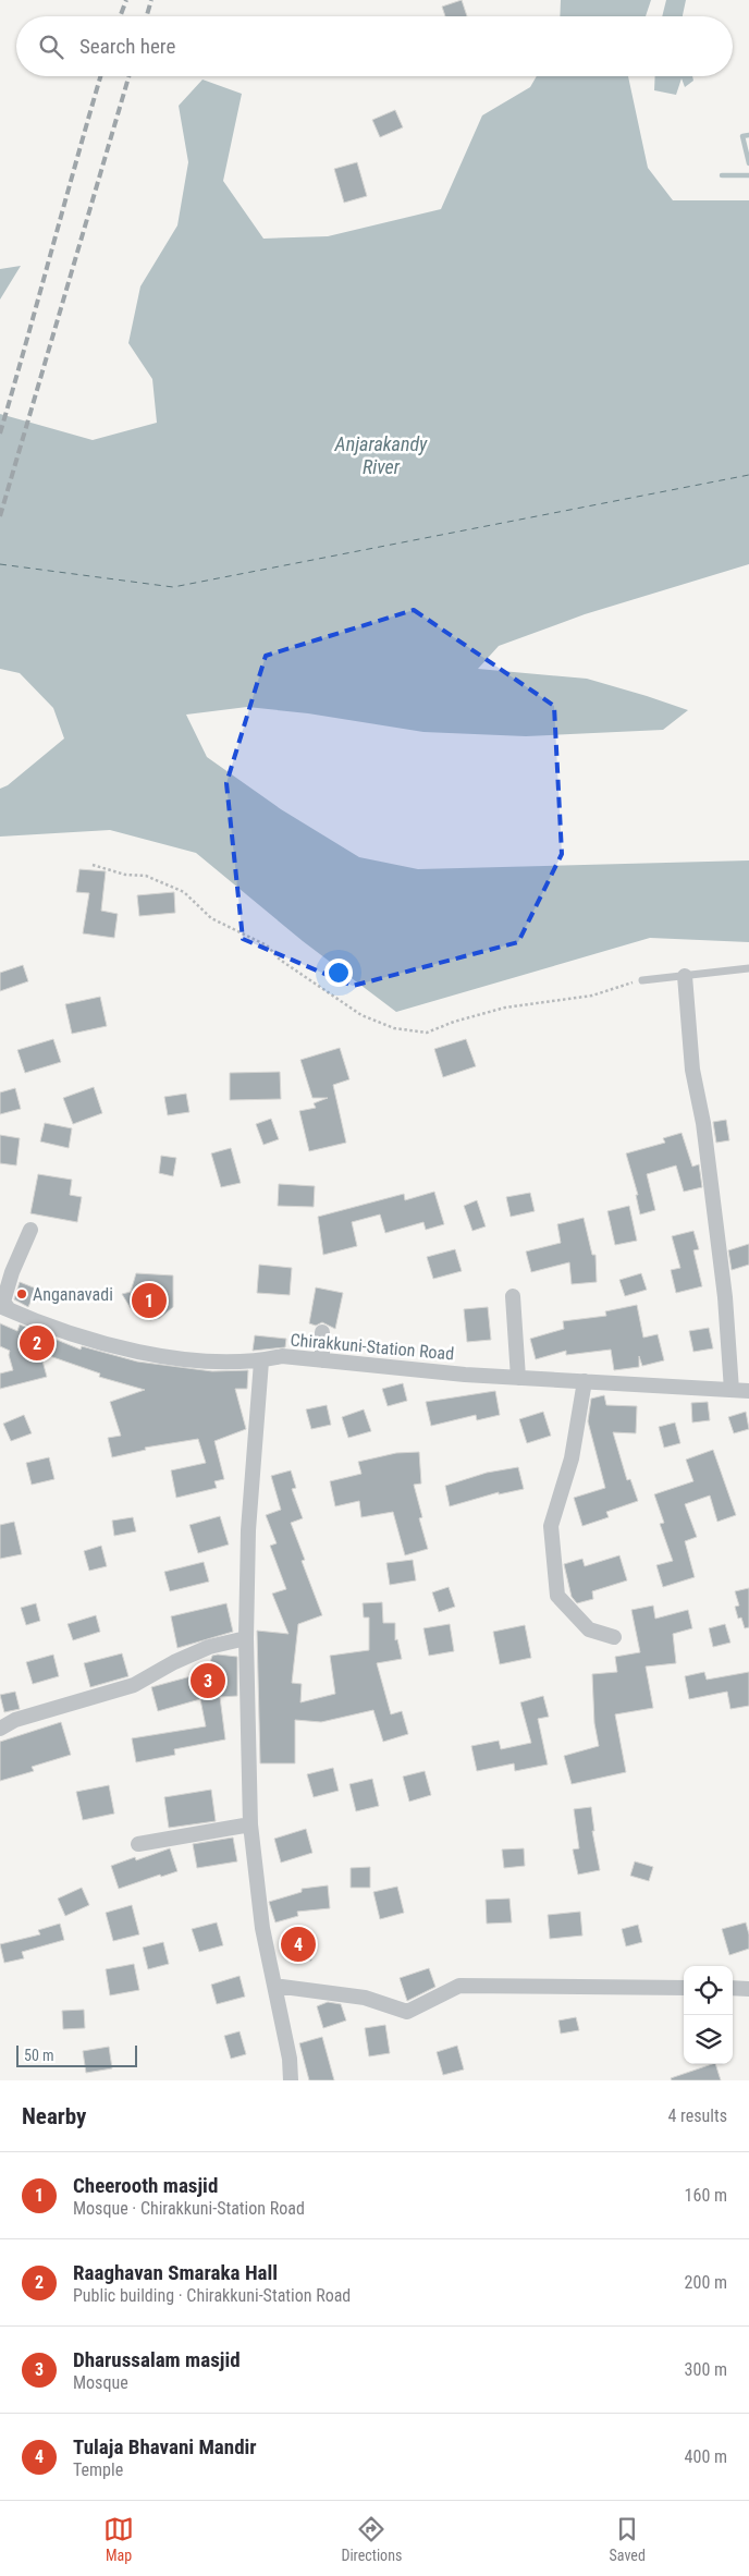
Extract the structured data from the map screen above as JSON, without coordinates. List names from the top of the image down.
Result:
{
  "streets": {
    "street": ["Chirakkuni-Station Road"]
  },
  "water": ["Anjarakandy River"],
  "places": ["Anganavadi"],
  "scale_bar": "50 m",
  "page": {
    "search": "Search here",
    "pins": [
      "1",
      "2",
      "3",
      "4"
    ],
    "scale": "50 m",
    "heading": ["Nearby", "4 results"],
    "list": [
      {
        "mark": "1",
        "name": "Cheerooth masjid",
        "note": "Mosque · Chirakkuni-Station Road",
        "value": "160 m"
      },
      {
        "mark": "2",
        "name": "Raaghavan Smaraka Hall",
        "note": "Public building · Chirakkuni-Station Road",
        "value": "200 m"
      },
      {
        "mark": "3",
        "name": "Dharussalam masjid",
        "note": "Mosque",
        "value": "300 m"
      },
      {
        "mark": "4",
        "name": "Tulaja Bhavani Mandir",
        "note": "Temple",
        "value": "400 m"
      }
    ],
    "nav": ["Map", "Directions", "Saved"]
  }
}
